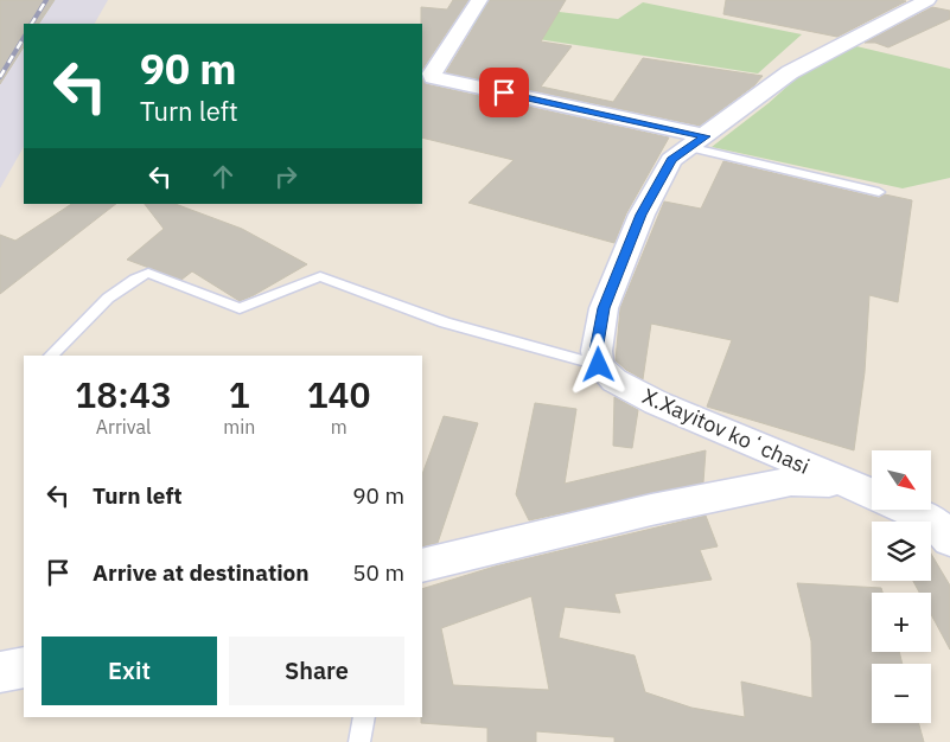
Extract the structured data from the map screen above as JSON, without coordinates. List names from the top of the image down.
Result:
{
  "streets": {
    "street": ["X.Xayitov koʻchasi"]
  },
  "north": "bottom right",
  "page": {
    "turn": ["90 m", "Turn left"],
    "eta": [
      "18:43",
      "Arrival",
      "1",
      "min",
      "140",
      "m"
    ],
    "map_buttons": ["+", "−"],
    "list": [
      {
        "name": "Turn left",
        "value": "90 m"
      },
      {
        "name": "Arrive at destination",
        "value": "50 m"
      }
    ],
    "buttons": ["Exit", "Share"]
  }
}
